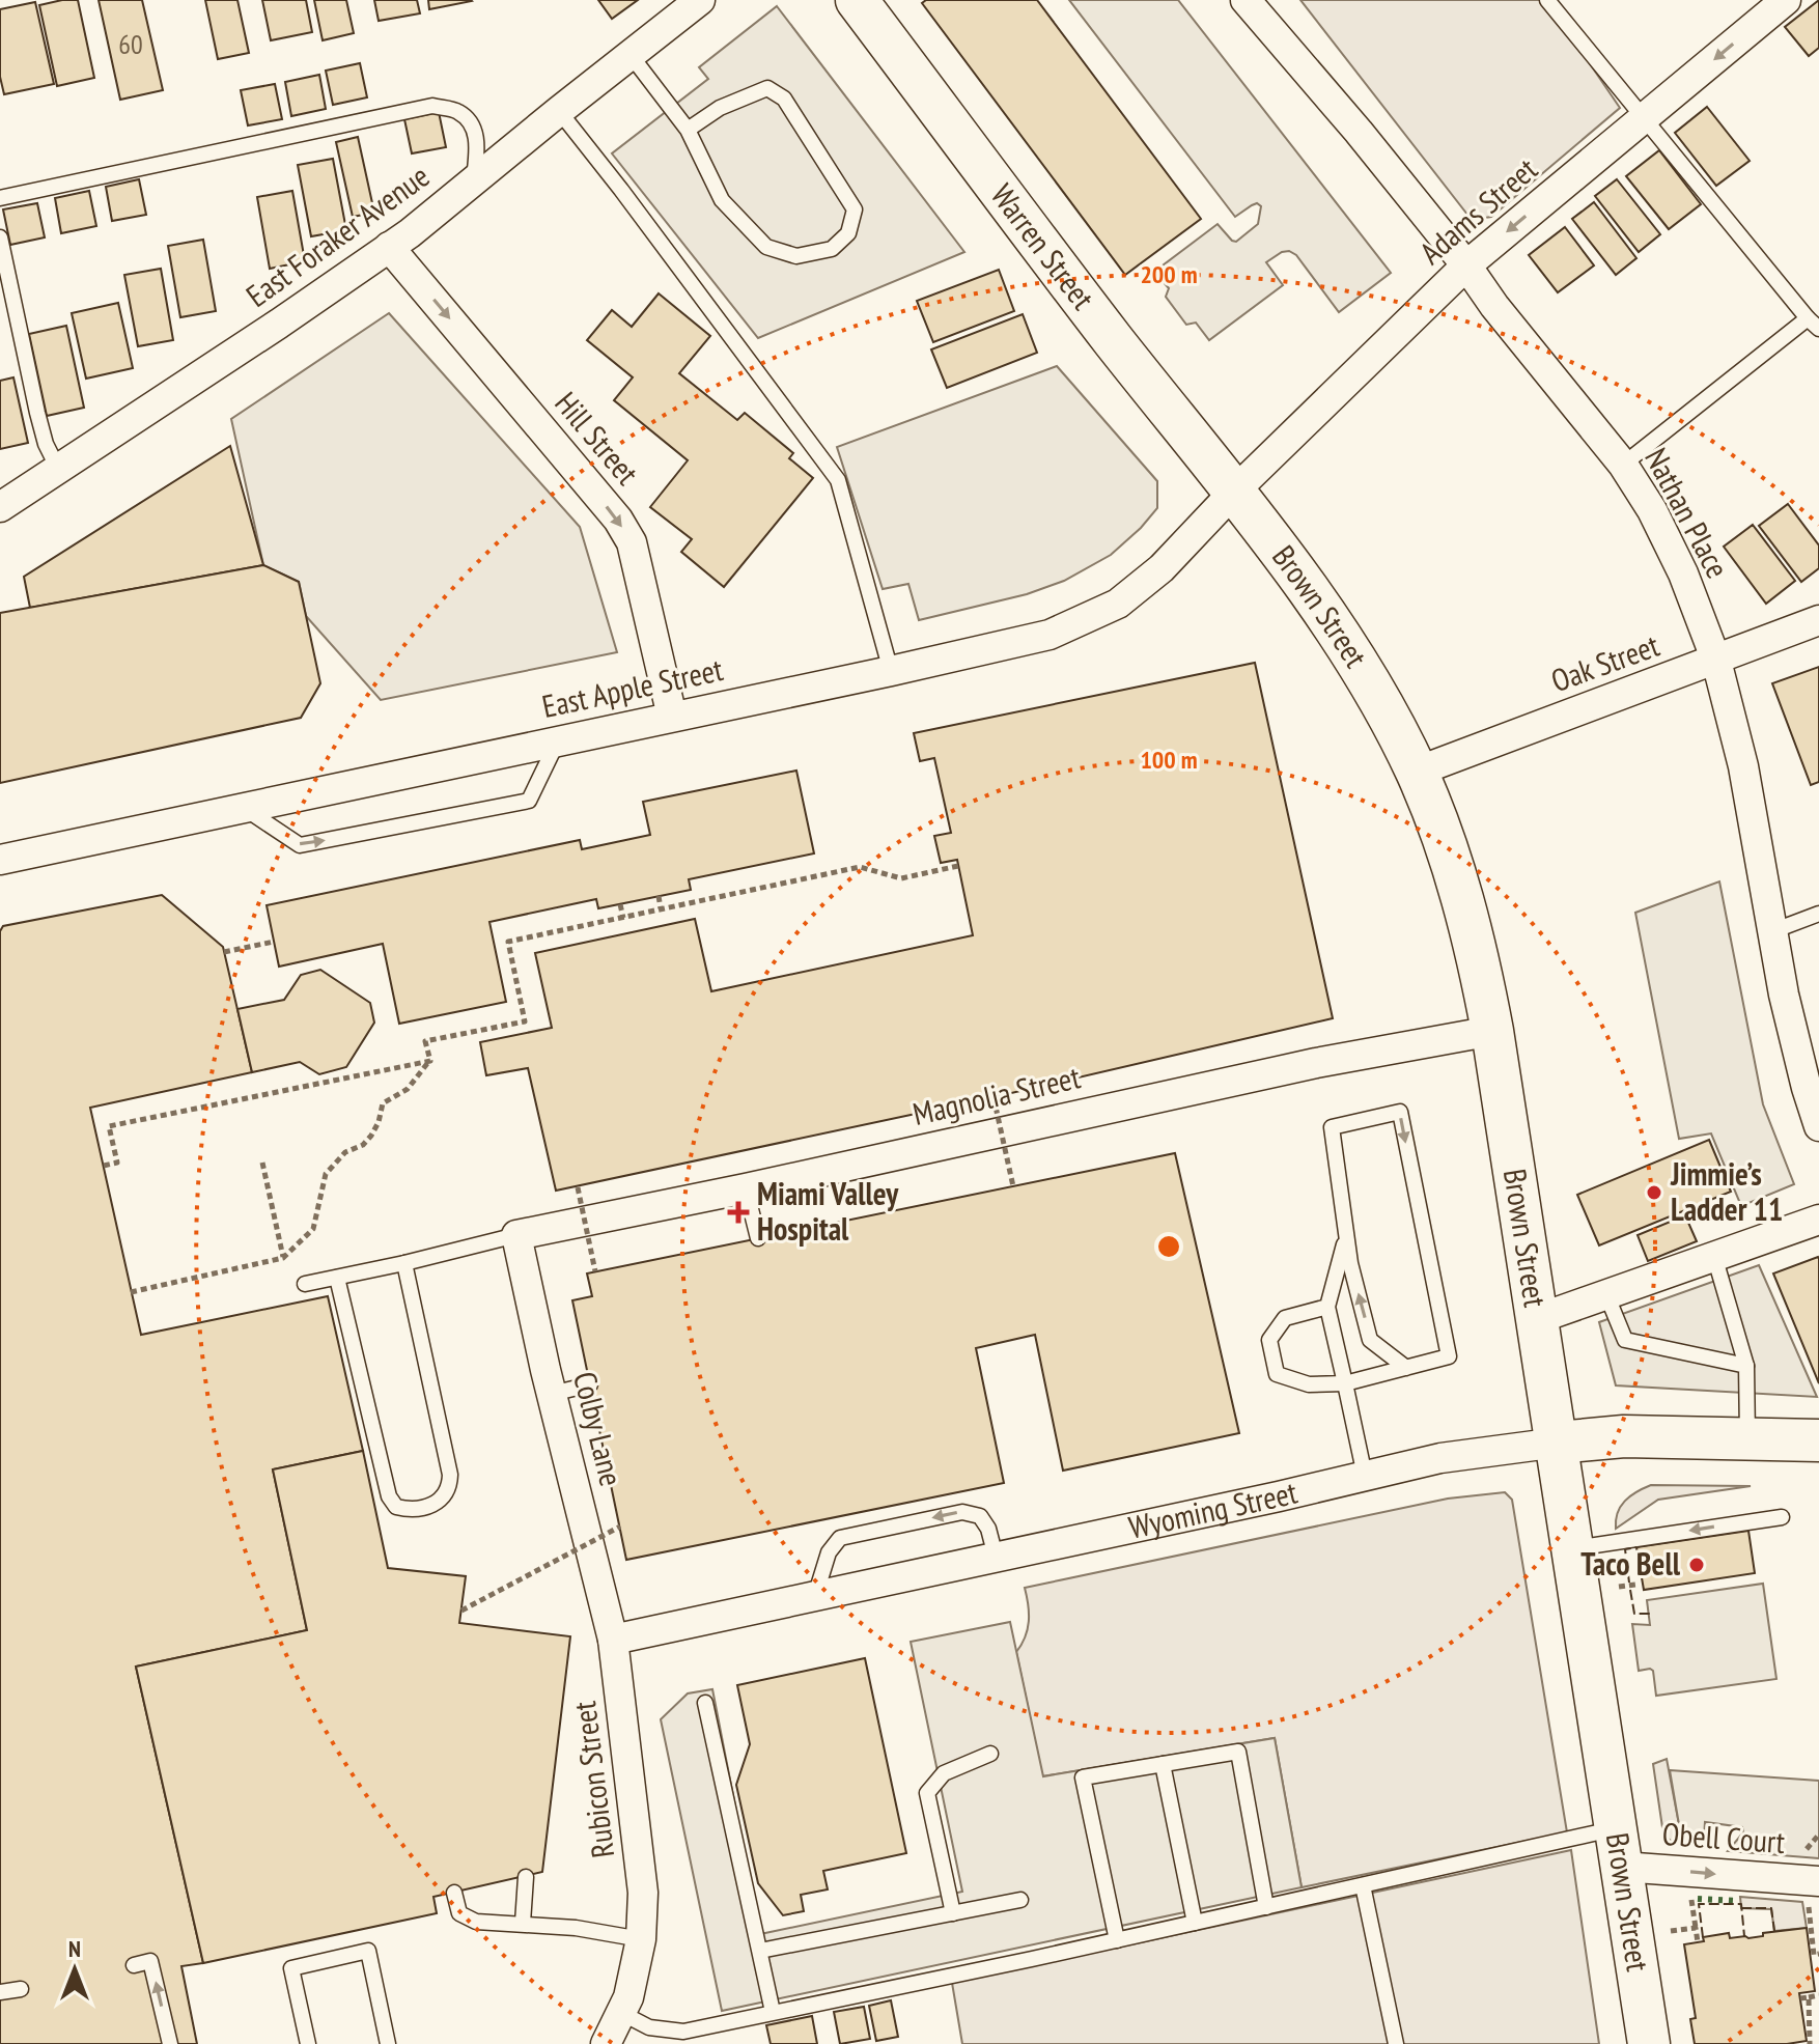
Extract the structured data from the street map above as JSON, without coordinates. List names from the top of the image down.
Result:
{
  "streets": {
    "street": [
      "Adams Street",
      "East Foraker Avenue",
      "Warren Street",
      "Hill Street",
      "Nathan Place",
      "Brown Street",
      "Oak Street",
      "East Apple Street",
      "Magnolia Street",
      "Colby Lane",
      "Wyoming Street",
      "Rubicon Street",
      "Obell Court"
    ]
  },
  "crossings": [
    ["Adams Street", "Warren Street"],
    ["Adams Street", "Nathan Place"],
    ["Adams Street", "Brown Street"],
    ["Adams Street", "East Apple Street"],
    ["East Foraker Avenue", "Hill Street"],
    ["Warren Street", "Brown Street"],
    ["Warren Street", "East Apple Street"],
    ["Hill Street", "East Apple Street"],
    ["Nathan Place", "Oak Street"],
    ["Brown Street", "Oak Street"],
    ["Brown Street", "East Apple Street"],
    ["Brown Street", "Magnolia Street"],
    ["Brown Street", "Wyoming Street"],
    ["Brown Street", "Obell Court"],
    ["Magnolia Street", "Colby Lane"],
    ["Colby Lane", "Wyoming Street"],
    ["Colby Lane", "Rubicon Street"],
    ["Wyoming Street", "Rubicon Street"]
  ],
  "one_way": ["Adams Street", "Hill Street", "Obell Court"],
  "places": {
    "other": ["Jimmie’s Ladder 11", "Taco Bell"],
    "health": ["Miami Valley Hospital"]
  },
  "house_numbers": ["60"],
  "north": "top",
  "rings": ["200 m", "100 m"]
}
